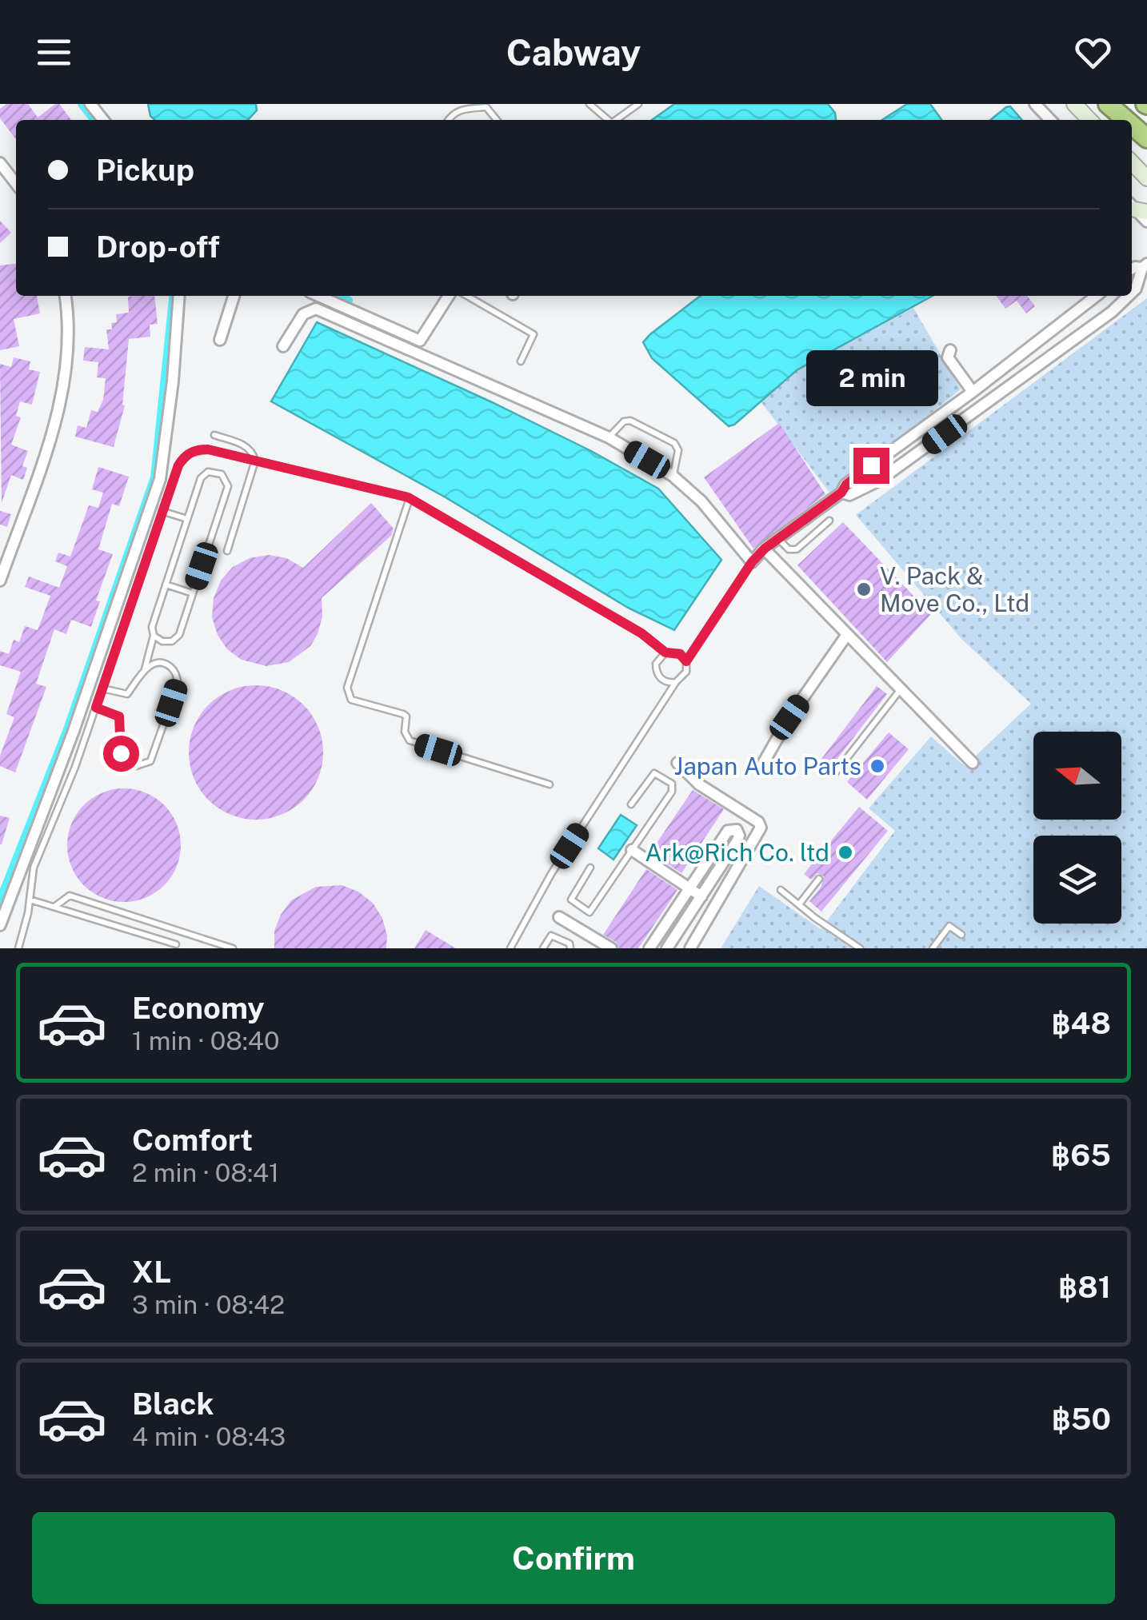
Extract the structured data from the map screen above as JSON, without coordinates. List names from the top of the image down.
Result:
{
  "places": ["V. Pack & Move Co., Ltd", "Japan Auto Parts", "Ark@Rich Co. ltd"],
  "north": "left",
  "page": {
    "header": "Cabway",
    "banner": ["Pickup", "Drop-off"],
    "bubble": "2 min",
    "list": [
      {
        "name": "Economy",
        "note": "1 min · 08:40",
        "value": "฿48"
      },
      {
        "name": "Comfort",
        "note": "2 min · 08:41",
        "value": "฿65"
      },
      {
        "name": "XL",
        "note": "3 min · 08:42",
        "value": "฿81"
      },
      {
        "name": "Black",
        "note": "4 min · 08:43",
        "value": "฿50"
      }
    ],
    "buttons": "Confirm"
  }
}
